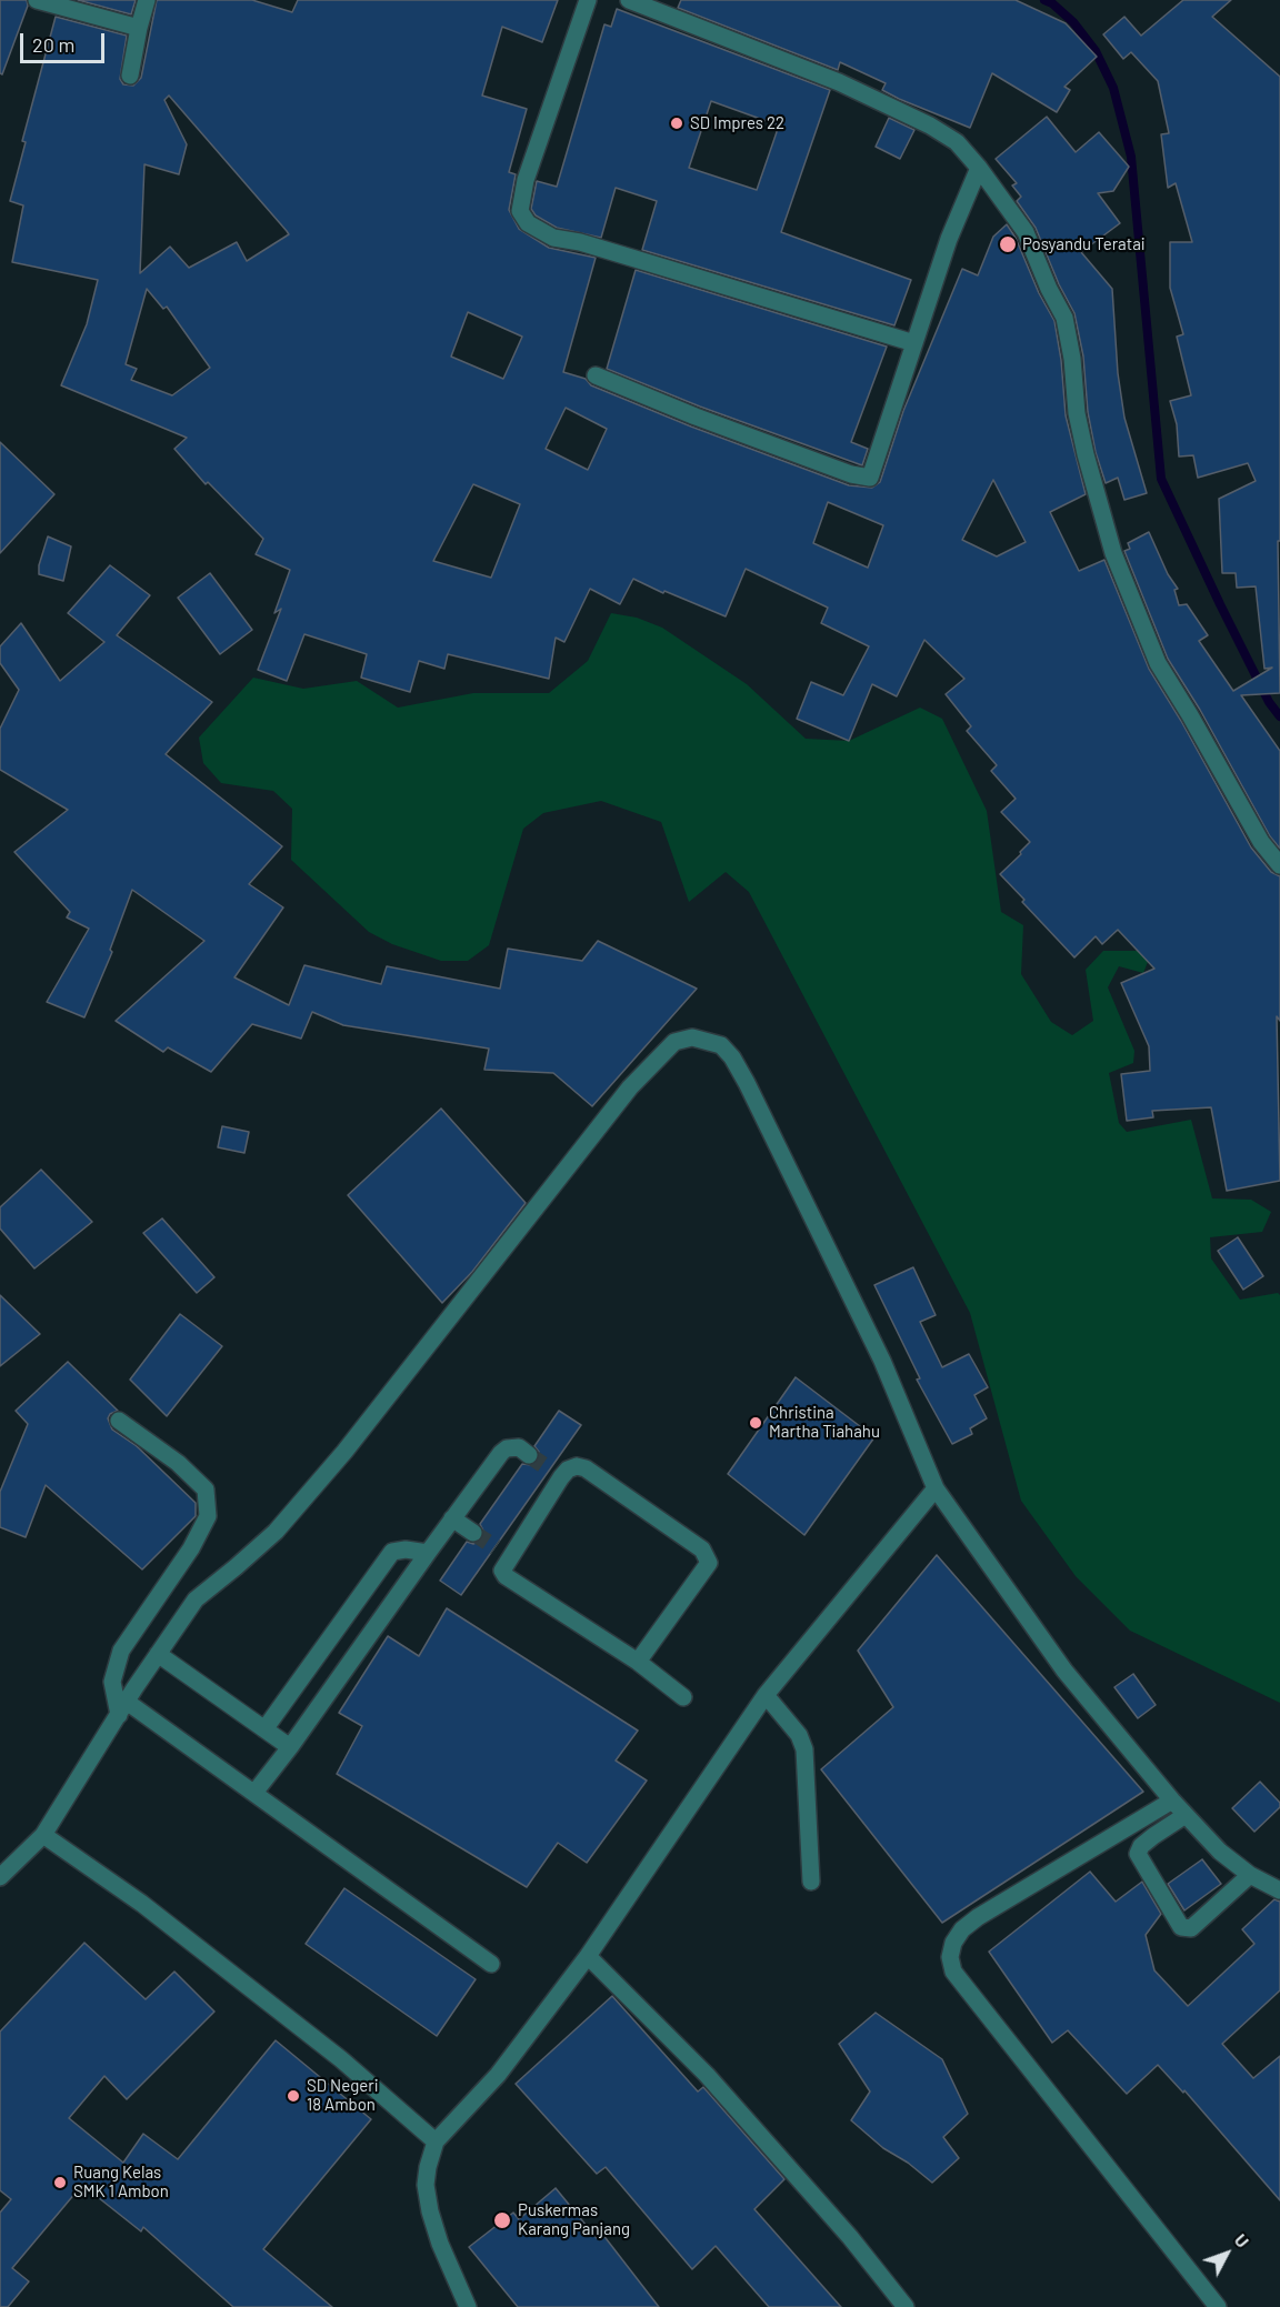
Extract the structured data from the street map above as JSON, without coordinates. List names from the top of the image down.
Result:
{
  "places": [
    "SD Impres 22",
    "Posyandu Teratai",
    "Christina Martha Tiahahu",
    "SD Negeri 18 Ambon",
    "Ruang Kelas SMK 1 Ambon",
    "Puskermas Karang Panjang"
  ],
  "scale_bar": "20 m",
  "north": "top right"
}
